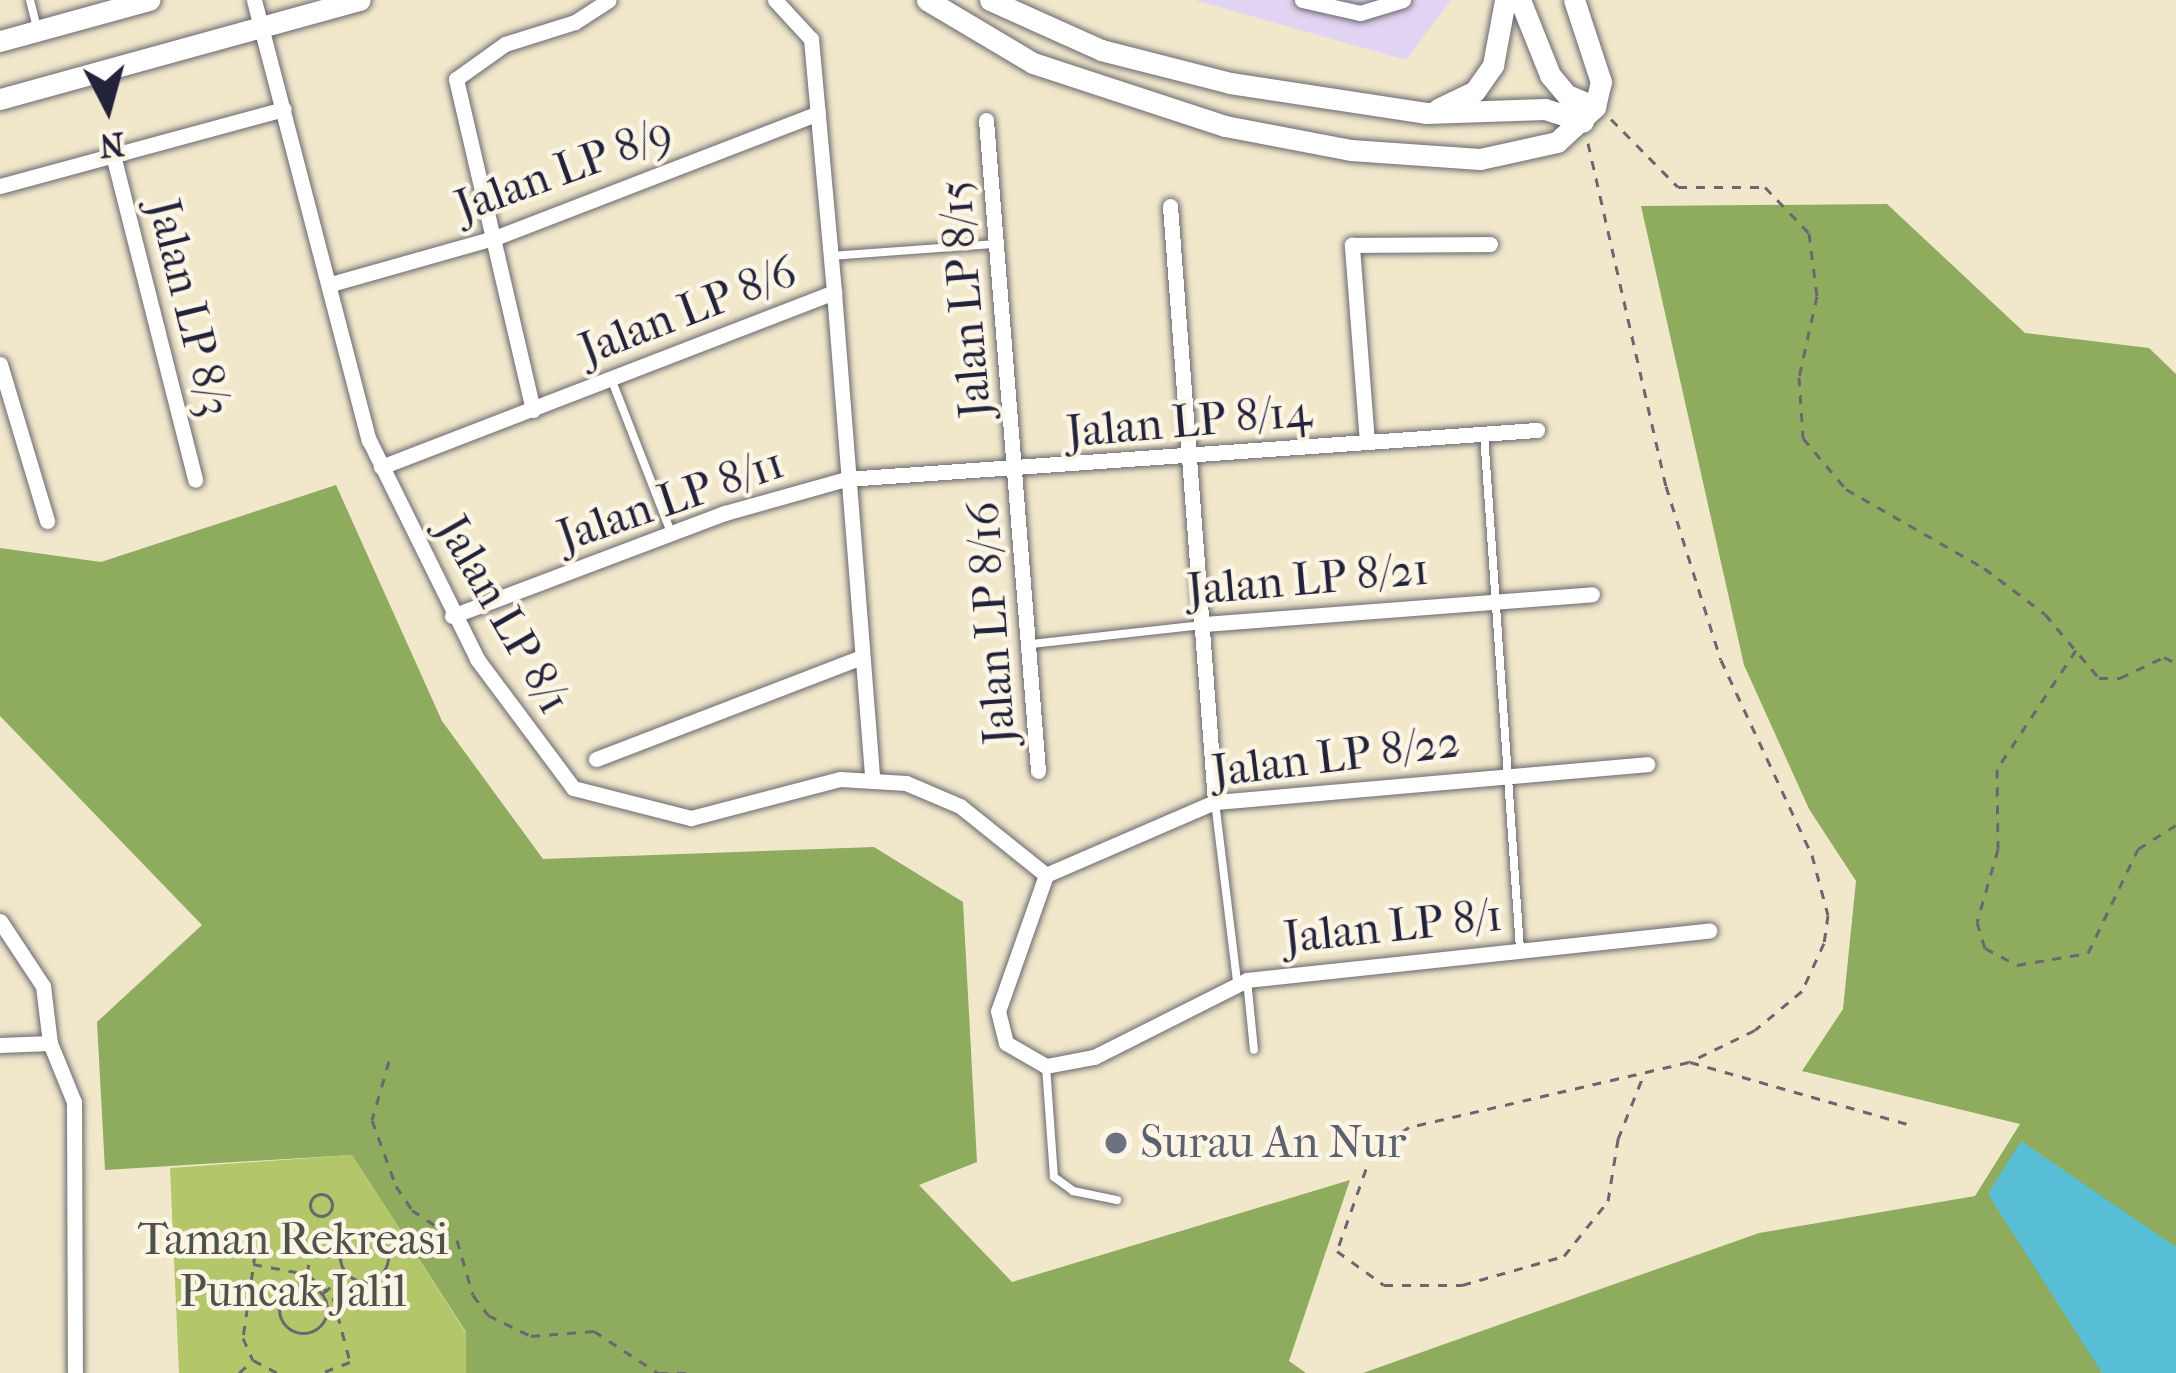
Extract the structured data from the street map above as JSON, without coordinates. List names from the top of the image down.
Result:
{
  "streets": {
    "street": [
      "Jalan LP 8/9",
      "Jalan LP 8/15",
      "Jalan LP 8/3",
      "Jalan LP 8/6",
      "Jalan LP 8/14",
      "Jalan LP 8/11",
      "Jalan LP 8/21",
      "Jalan LP 8/1",
      "Jalan LP 8/16",
      "Jalan LP 8/22"
    ]
  },
  "crossings": [
    ["Jalan LP 8/9", "Jalan LP 8/1"],
    ["Jalan LP 8/15", "Jalan LP 8/14"],
    ["Jalan LP 8/15", "Jalan LP 8/16"],
    ["Jalan LP 8/6", "Jalan LP 8/14"],
    ["Jalan LP 8/6", "Jalan LP 8/11"],
    ["Jalan LP 8/6", "Jalan LP 8/1"],
    ["Jalan LP 8/14", "Jalan LP 8/11"],
    ["Jalan LP 8/14", "Jalan LP 8/16"],
    ["Jalan LP 8/11", "Jalan LP 8/1"],
    ["Jalan LP 8/21", "Jalan LP 8/16"],
    ["Jalan LP 8/1", "Jalan LP 8/22"]
  ],
  "parks": ["Taman Rekreasi Puncak Jalil"],
  "places": ["Surau An Nur"],
  "north": "bottom"
}
